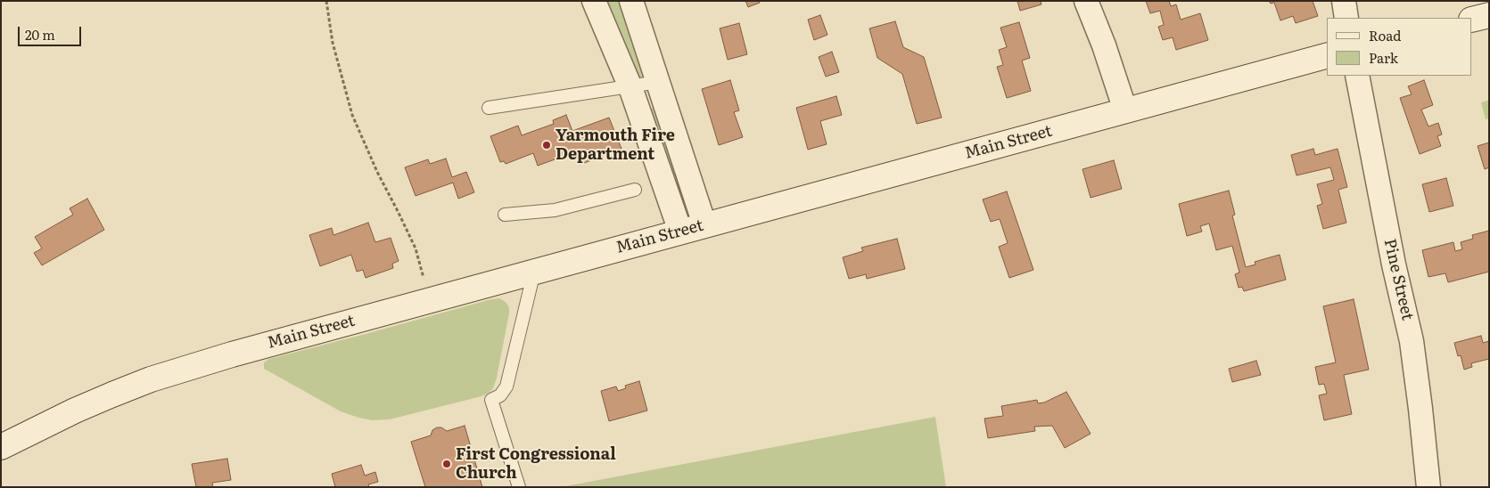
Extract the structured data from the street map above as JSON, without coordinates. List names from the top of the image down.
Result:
{
  "streets": {
    "main road": ["Main Street"],
    "street": ["Pine Street"]
  },
  "places": ["Yarmouth Fire Department", "First Congressional Church"],
  "legend": ["Road", "Park"],
  "scale_bar": "20 m"
}
